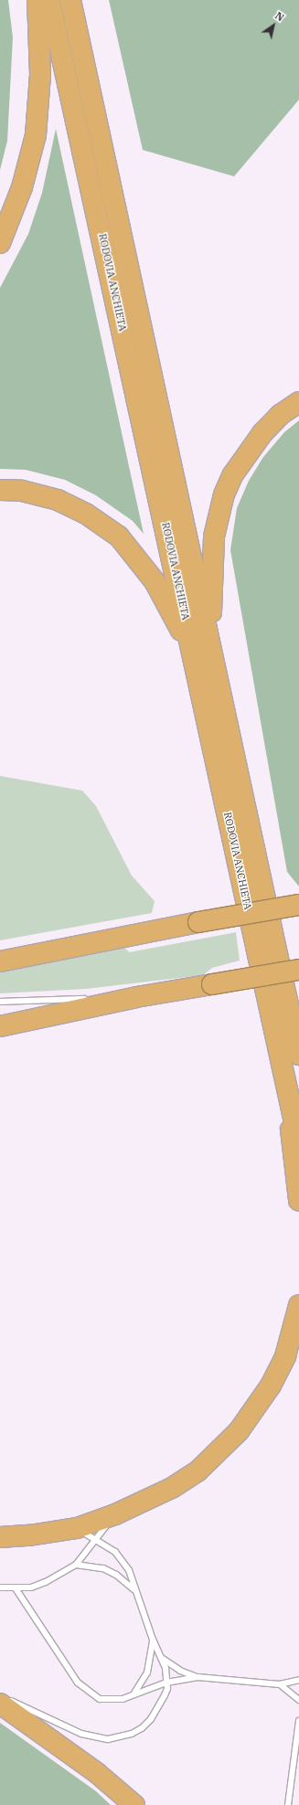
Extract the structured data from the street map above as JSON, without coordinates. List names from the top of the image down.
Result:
{
  "streets": {
    "highway": ["RODOVIA ANCHIETA"]
  },
  "north": "top right"
}
